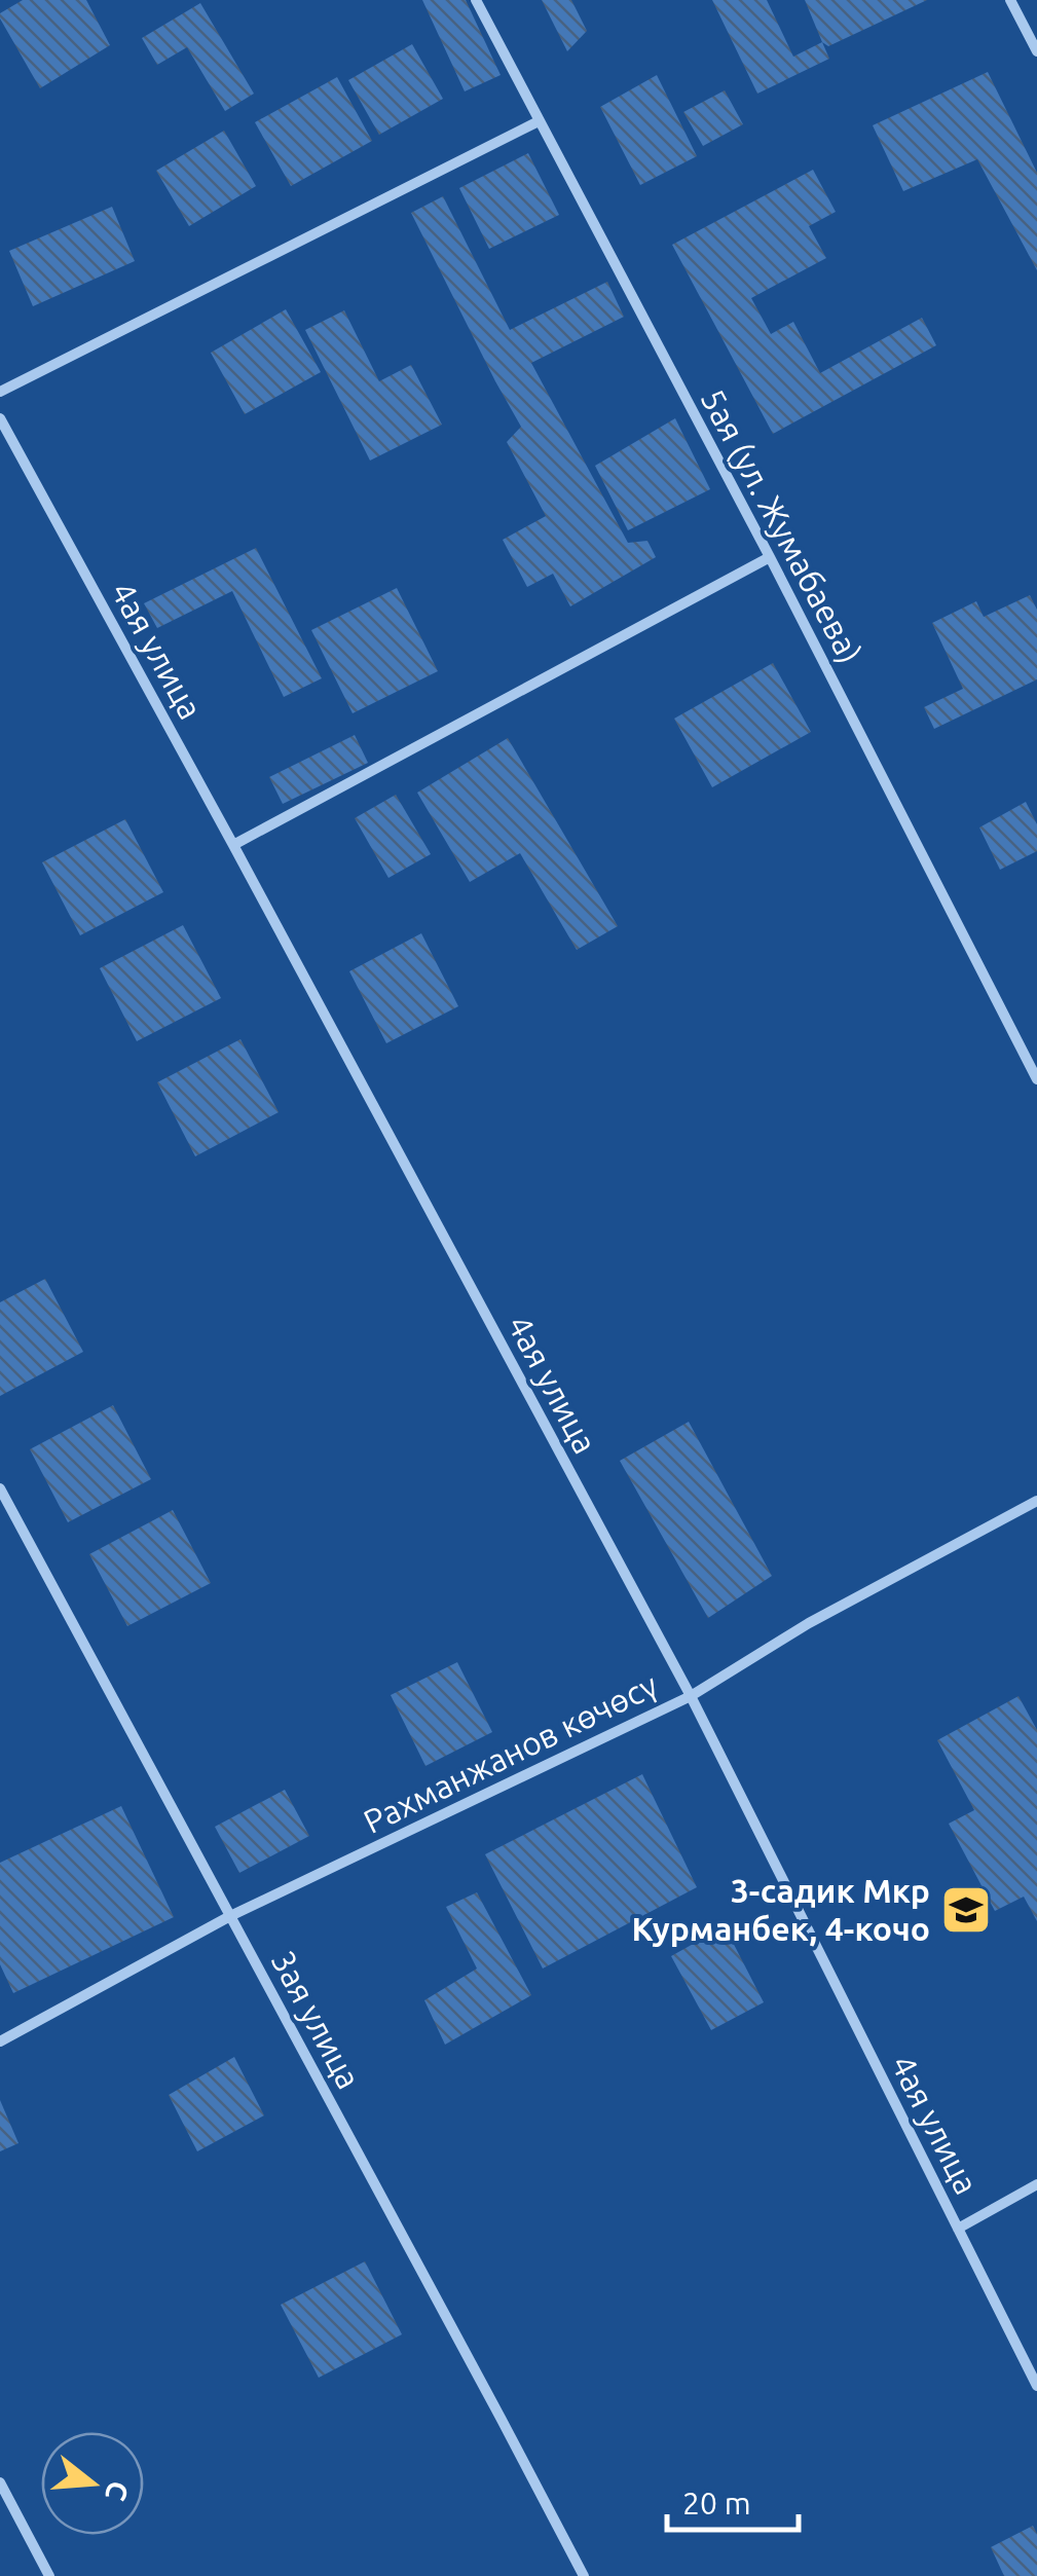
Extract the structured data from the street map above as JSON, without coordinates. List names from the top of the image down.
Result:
{
  "streets": {
    "street": [
      "5ая (ул. Жумабаева)",
      "4ая улица",
      "Рахманжанов көчөсү",
      "3ая улица"
    ]
  },
  "crossings": [
    ["4ая улица", "Рахманжанов көчөсү"],
    ["Рахманжанов көчөсү", "3ая улица"]
  ],
  "places": {
    "school or university": ["3-садик Мкр Курманбек, 4-кочо"]
  },
  "scale_bar": "20 m",
  "north": "right"
}
